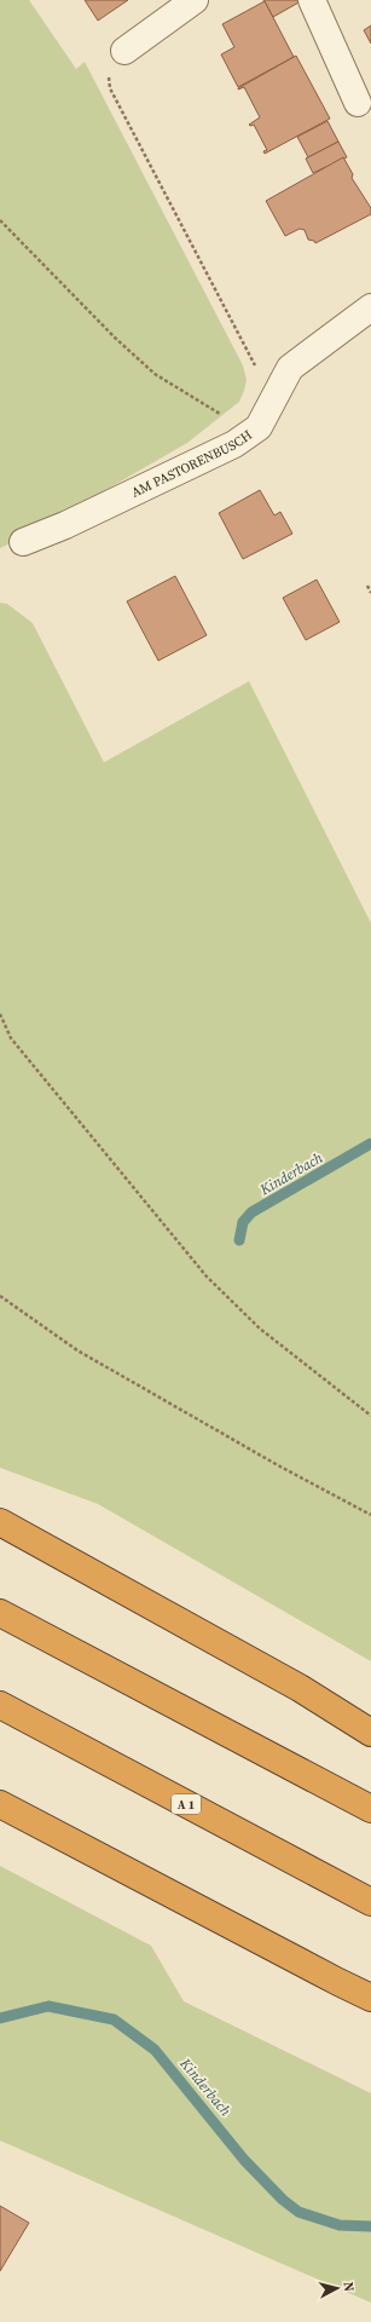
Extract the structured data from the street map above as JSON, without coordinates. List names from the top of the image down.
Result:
{
  "streets": {
    "highway": ["A 1"],
    "street": ["AM PASTORENBUSCH"]
  },
  "water": ["Kinderbach"],
  "north": "right"
}
